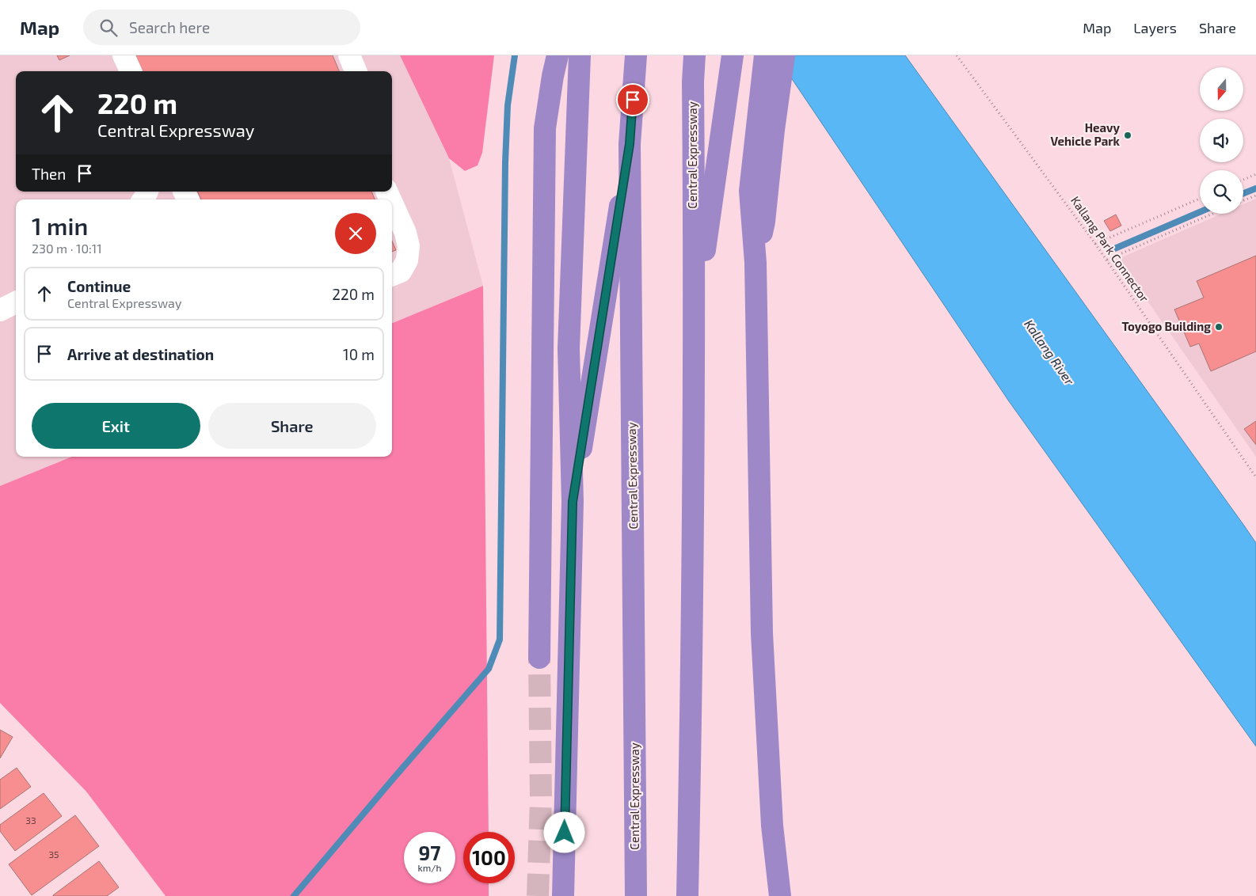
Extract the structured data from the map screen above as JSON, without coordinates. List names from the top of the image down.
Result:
{
  "streets": {
    "highway": ["Central Expressway"],
    "path": ["Kallang Park Connector"]
  },
  "water": ["Kallang River"],
  "places": ["Heavy Vehicle Park", "Toyogo Building"],
  "house_numbers": ["33", "35"],
  "north": "bottom",
  "page": {
    "header": "Map",
    "search": "Search here",
    "nav": ["Map", "Layers", "Share"],
    "turn": ["220 m", "Central Expressway"],
    "then": "Then",
    "heading": ["1 min", "230 m · 10:11"],
    "list": [
      {
        "name": "Continue",
        "note": "Central Expressway",
        "value": "220 m"
      },
      {
        "name": "Arrive at destination",
        "value": "10 m"
      }
    ],
    "buttons": ["Exit", "Share"],
    "speed": "97 km/h",
    "limit": "100"
  }
}
